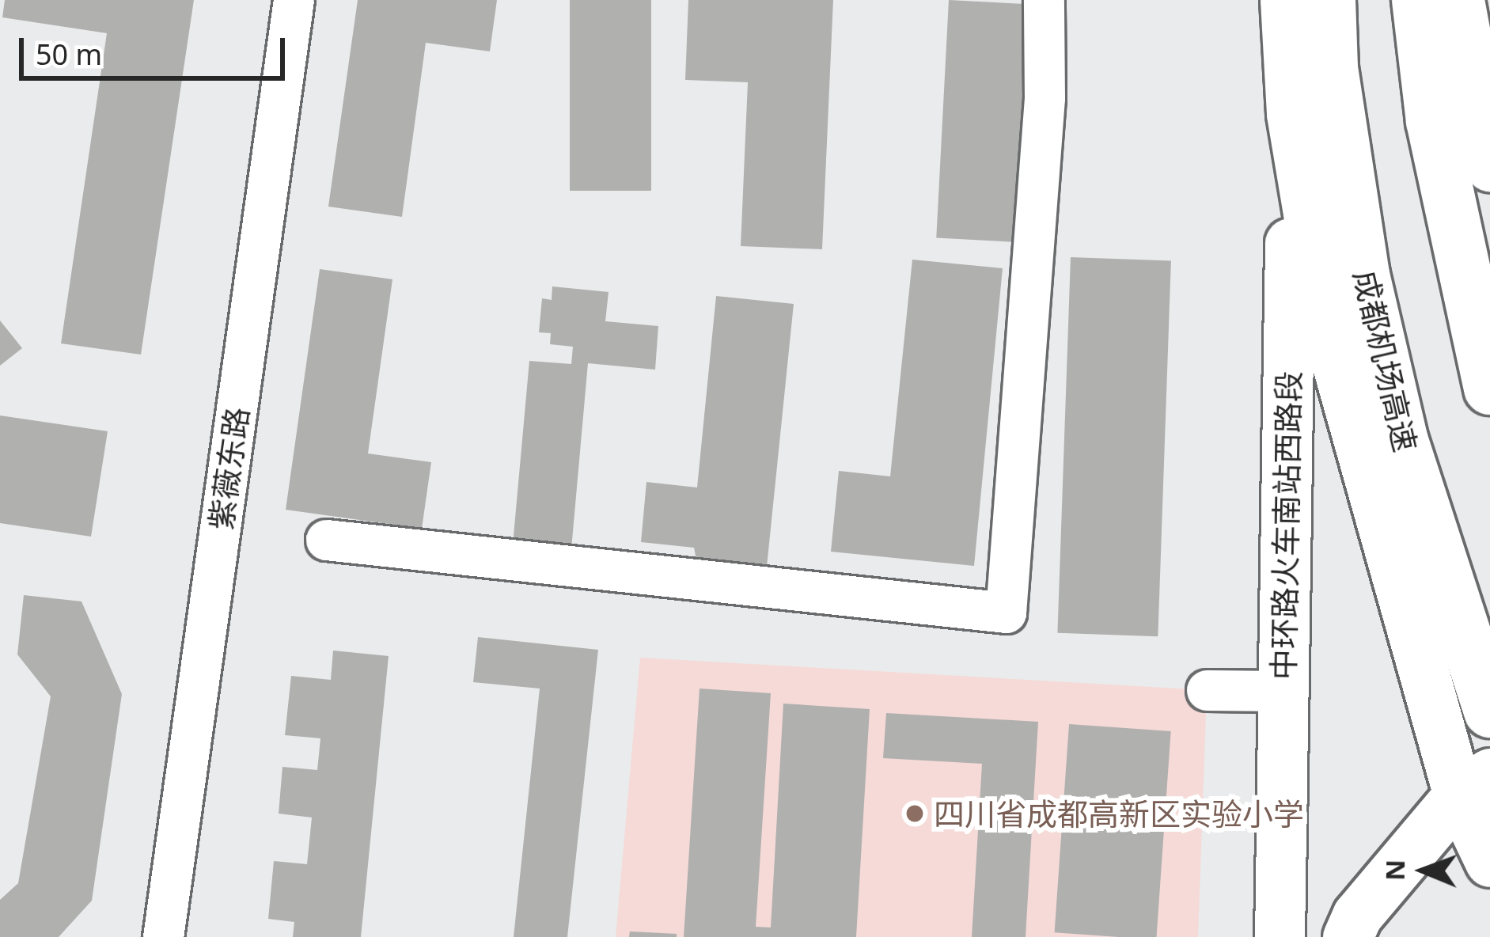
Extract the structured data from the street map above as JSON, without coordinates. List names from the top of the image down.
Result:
{
  "streets": {
    "highway": ["成都机场高速"],
    "main road": ["中环路火车南站西路段"],
    "street": ["紫薇东路"]
  },
  "places": ["四川省成都高新区实验小学"],
  "scale_bar": "50 m",
  "north": "left"
}
